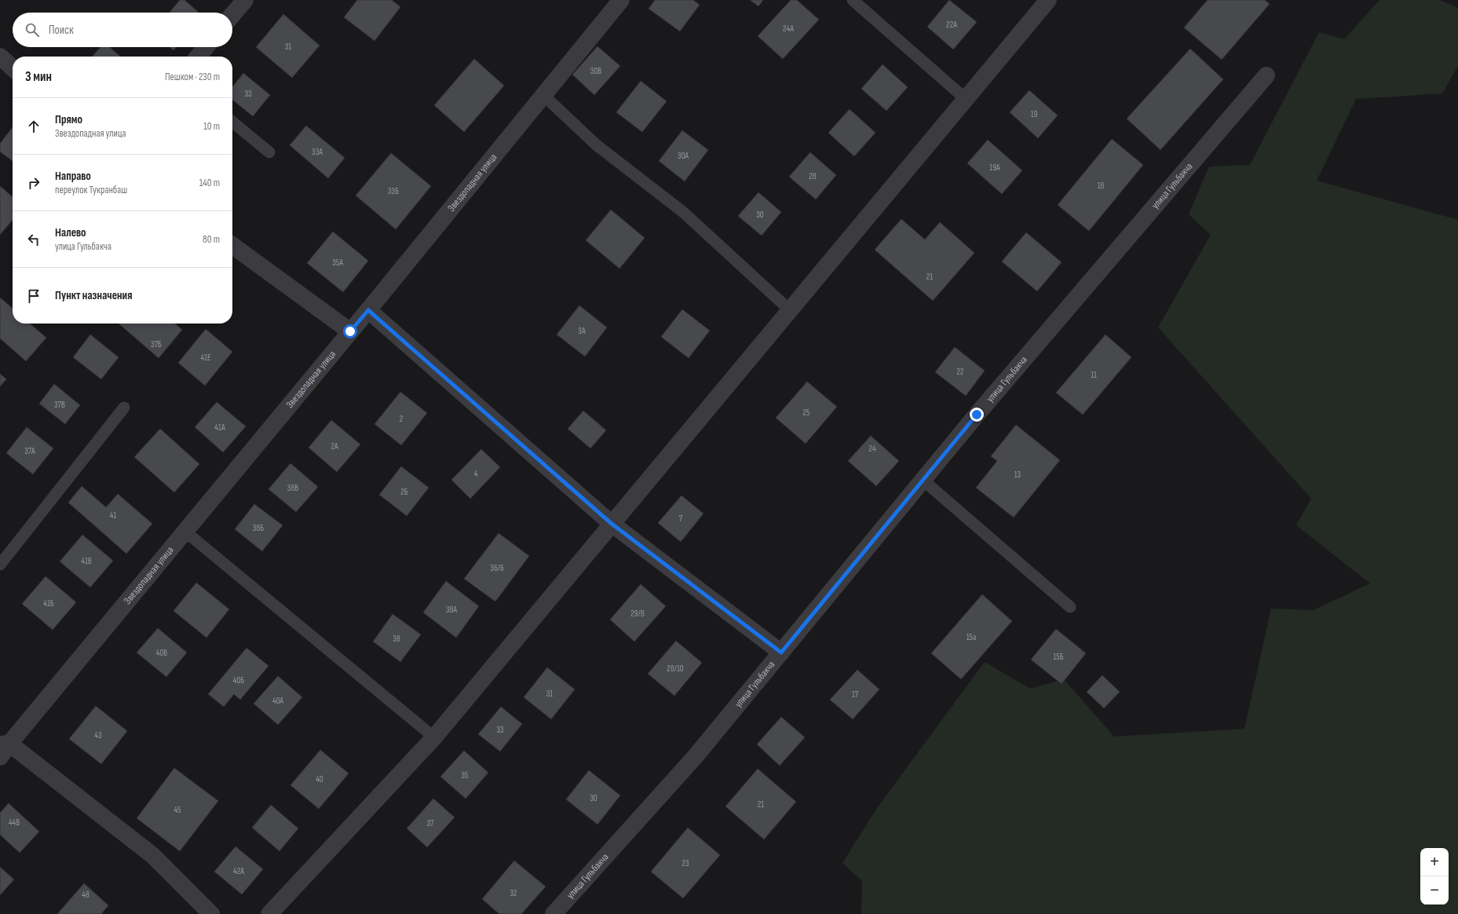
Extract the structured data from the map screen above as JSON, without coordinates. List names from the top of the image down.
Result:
{
  "streets": {
    "street": ["Звездопадная улица", "улица Гульбакча"]
  },
  "house_numbers": [
    "22А",
    "24А",
    "31",
    "30В",
    "33",
    "19",
    "33А",
    "30А",
    "19А",
    "28",
    "18",
    "33Б",
    "30",
    "35А",
    "21",
    "3А",
    "37Б",
    "41Е",
    "22",
    "11",
    "37В",
    "25",
    "2",
    "41А",
    "2А",
    "24",
    "37А",
    "4",
    "13",
    "38В",
    "2Б",
    "41",
    "7",
    "38Б",
    "41В",
    "36/6",
    "41Б",
    "38А",
    "29/8",
    "15а",
    "38",
    "40В",
    "15Б",
    "28/10",
    "40Б",
    "31",
    "17",
    "40А",
    "33",
    "43",
    "35",
    "40",
    "30",
    "21",
    "45",
    "44В",
    "37",
    "23",
    "42А",
    "32",
    "48"
  ],
  "page": {
    "search": "Поиск",
    "heading": ["3 мин", "Пешком · 230 m"],
    "list": [
      ["Прямо", "Звездопадная улица", "10 m"],
      ["Направо", "переулок Тукранбаш", "140 m"],
      ["Налево", "улица Гульбакча", "80 m"],
      "Пункт назначения"
    ],
    "map_buttons": ["+", "−"]
  }
}
